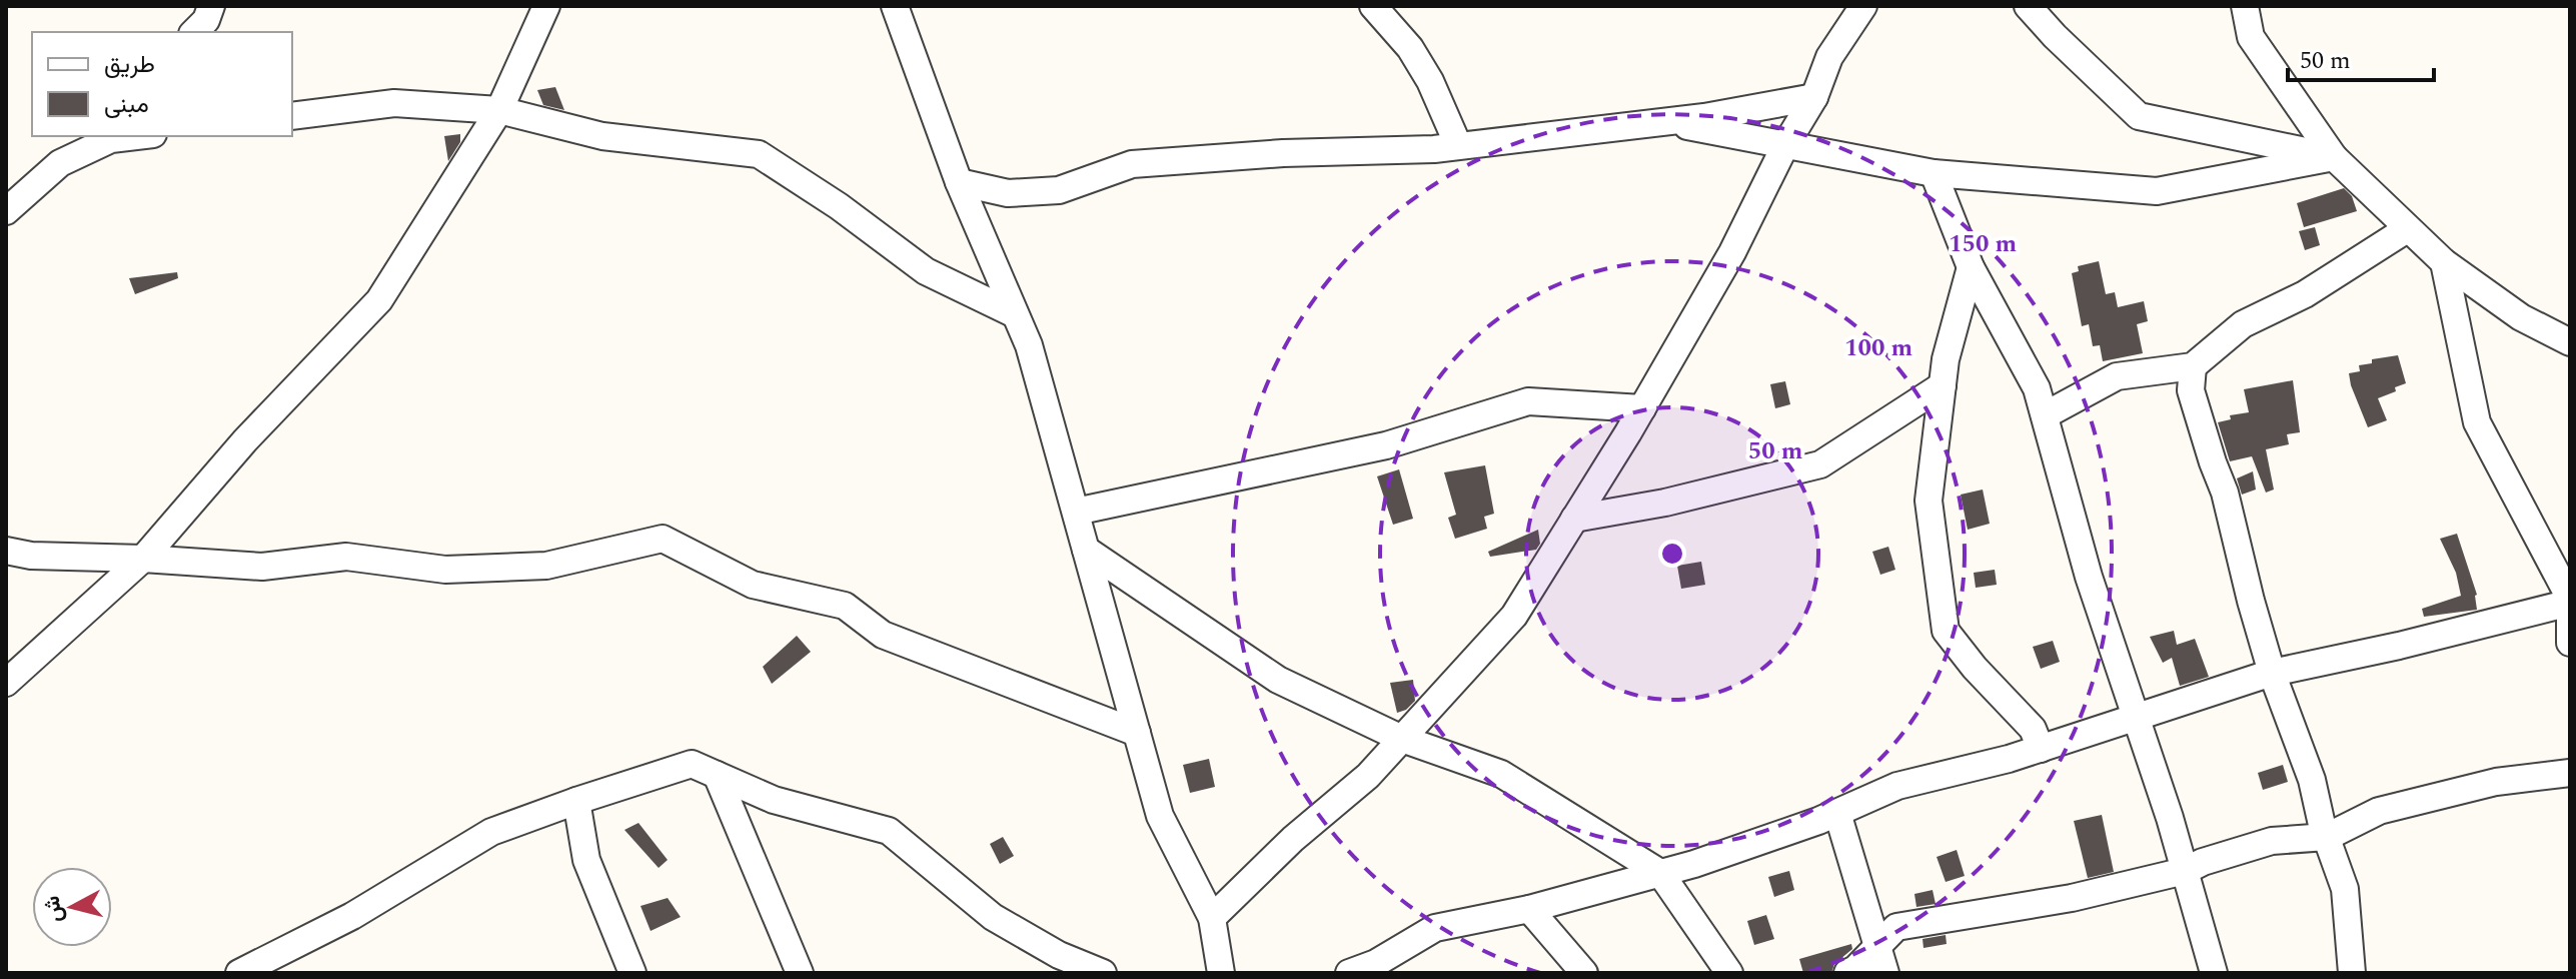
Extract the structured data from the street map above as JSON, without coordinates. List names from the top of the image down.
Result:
{
  "legend": ["طريق", "مبنى"],
  "scale_bar": "50 m",
  "north": "left",
  "rings": ["150 m", "100 m", "50 m"]
}
